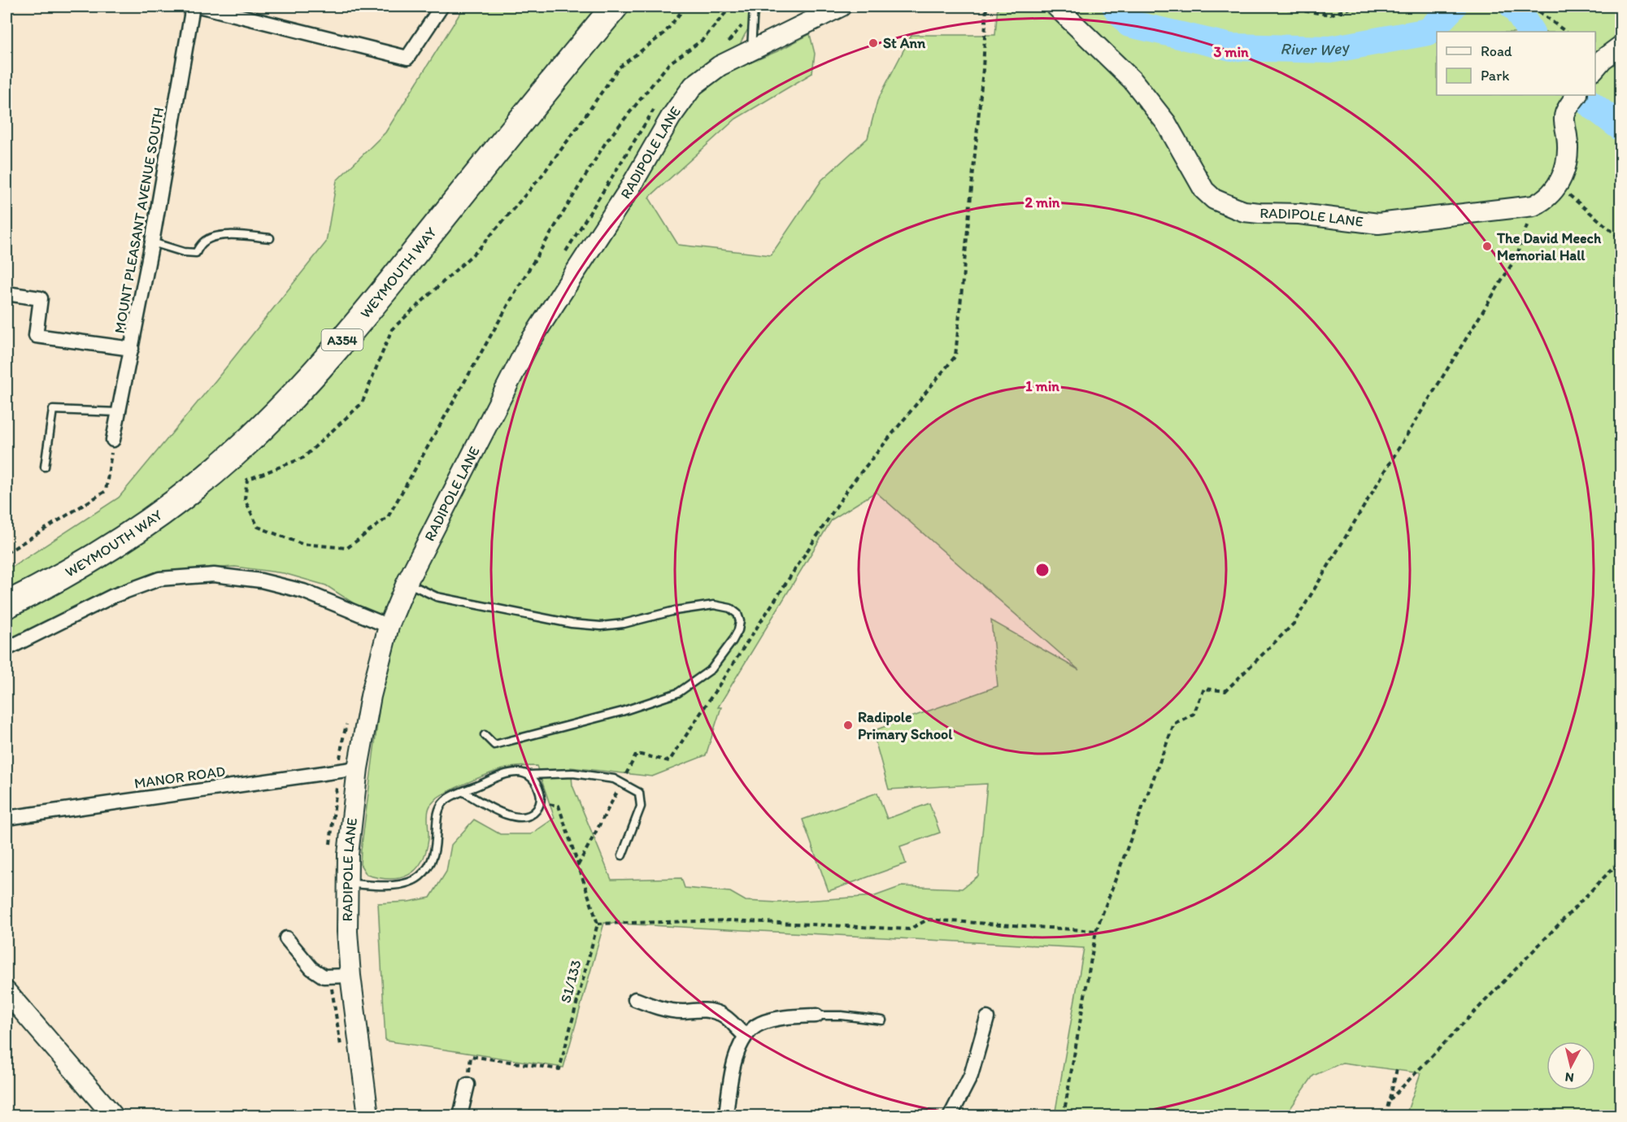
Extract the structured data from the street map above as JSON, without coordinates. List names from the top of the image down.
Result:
{
  "streets": {
    "highway": ["WEYMOUTH WAY", "A354"],
    "street": ["RADIPOLE LANE", "MOUNT PLEASANT AVENUE SOUTH", "MANOR ROAD"],
    "path": ["S1/133"]
  },
  "crossings": [
    ["RADIPOLE LANE", "MANOR ROAD"]
  ],
  "water": ["River Wey"],
  "places": ["St Ann", "The David Meech Memorial Hall", "Radipole Primary School"],
  "legend": ["Road", "Park"],
  "north": "bottom",
  "rings": ["3 min", "2 min", "1 min"]
}
